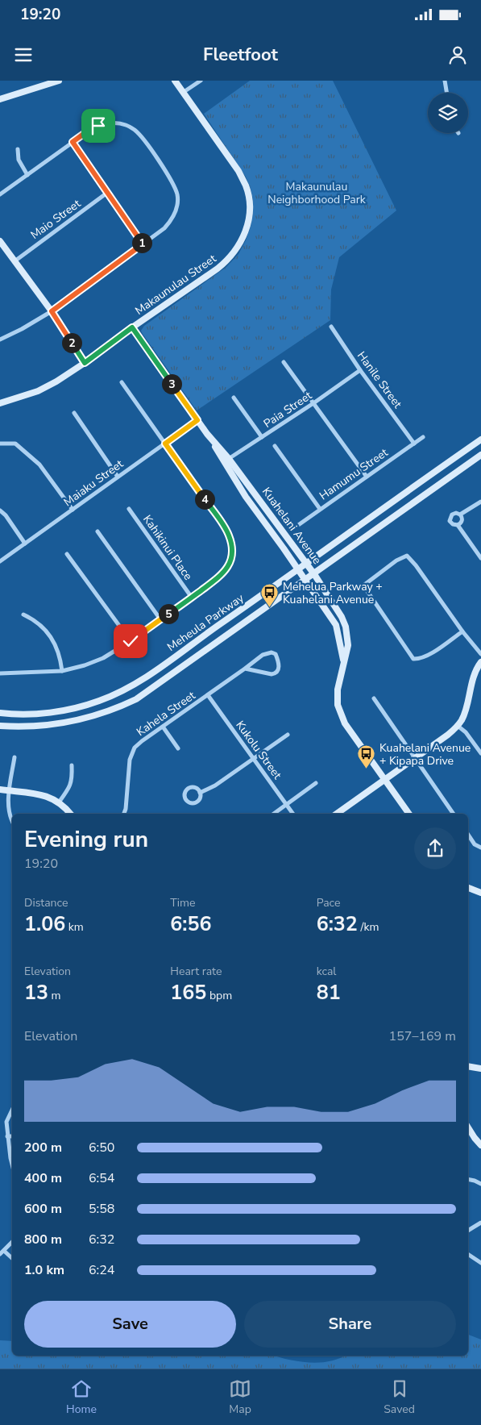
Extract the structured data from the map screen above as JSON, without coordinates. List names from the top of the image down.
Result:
{
  "streets": {
    "street": [
      "Maio Street",
      "Makaunulau Street",
      "Hanile Street",
      "Paia Street",
      "Hamumu Street",
      "Maiaku Street",
      "Kuahelani Avenue",
      "Kahikinui Place",
      "Meheula Parkway",
      "Kahela Street",
      "Kukolu Street"
    ]
  },
  "crossings": [
    ["Makaunulau Street", "Kuahelani Avenue"],
    ["Hanile Street", "Paia Street"],
    ["Hanile Street", "Hamumu Street"],
    ["Paia Street", "Kuahelani Avenue"],
    ["Maiaku Street", "Kuahelani Avenue"],
    ["Kuahelani Avenue", "Meheula Parkway"],
    ["Kahela Street", "Kukolu Street"]
  ],
  "parks": ["Makaunulau Neighborhood Park"],
  "places": {
    "bus stop": ["Mehelua Parkway + Kuahelani Avenue", "Kuahelani Avenue + Kipapa Drive"]
  },
  "page": {
    "status": "19:20",
    "header": "Fleetfoot",
    "pins": [
      "1",
      "2",
      "3",
      "4",
      "5"
    ],
    "heading": ["Evening run", "19:20"],
    "stats": [
      ["Distance", "1.06 km"],
      ["Time", "6:56"],
      ["Pace", "6:32 /km"],
      ["Elevation", "13 m"],
      ["Heart rate", "165 bpm"],
      ["kcal", "81"]
    ],
    "chart": ["Elevation", "157–169 m"],
    "list": [
      {
        "name": "200 m",
        "note": "6:50"
      },
      {
        "name": "400 m",
        "note": "6:54"
      },
      {
        "name": "600 m",
        "note": "5:58"
      },
      {
        "name": "800 m",
        "note": "6:32"
      },
      {
        "name": "1.0 km",
        "note": "6:24"
      }
    ],
    "buttons": ["Save", "Share"],
    "tabs": ["Home", "Map", "Saved"]
  }
}
